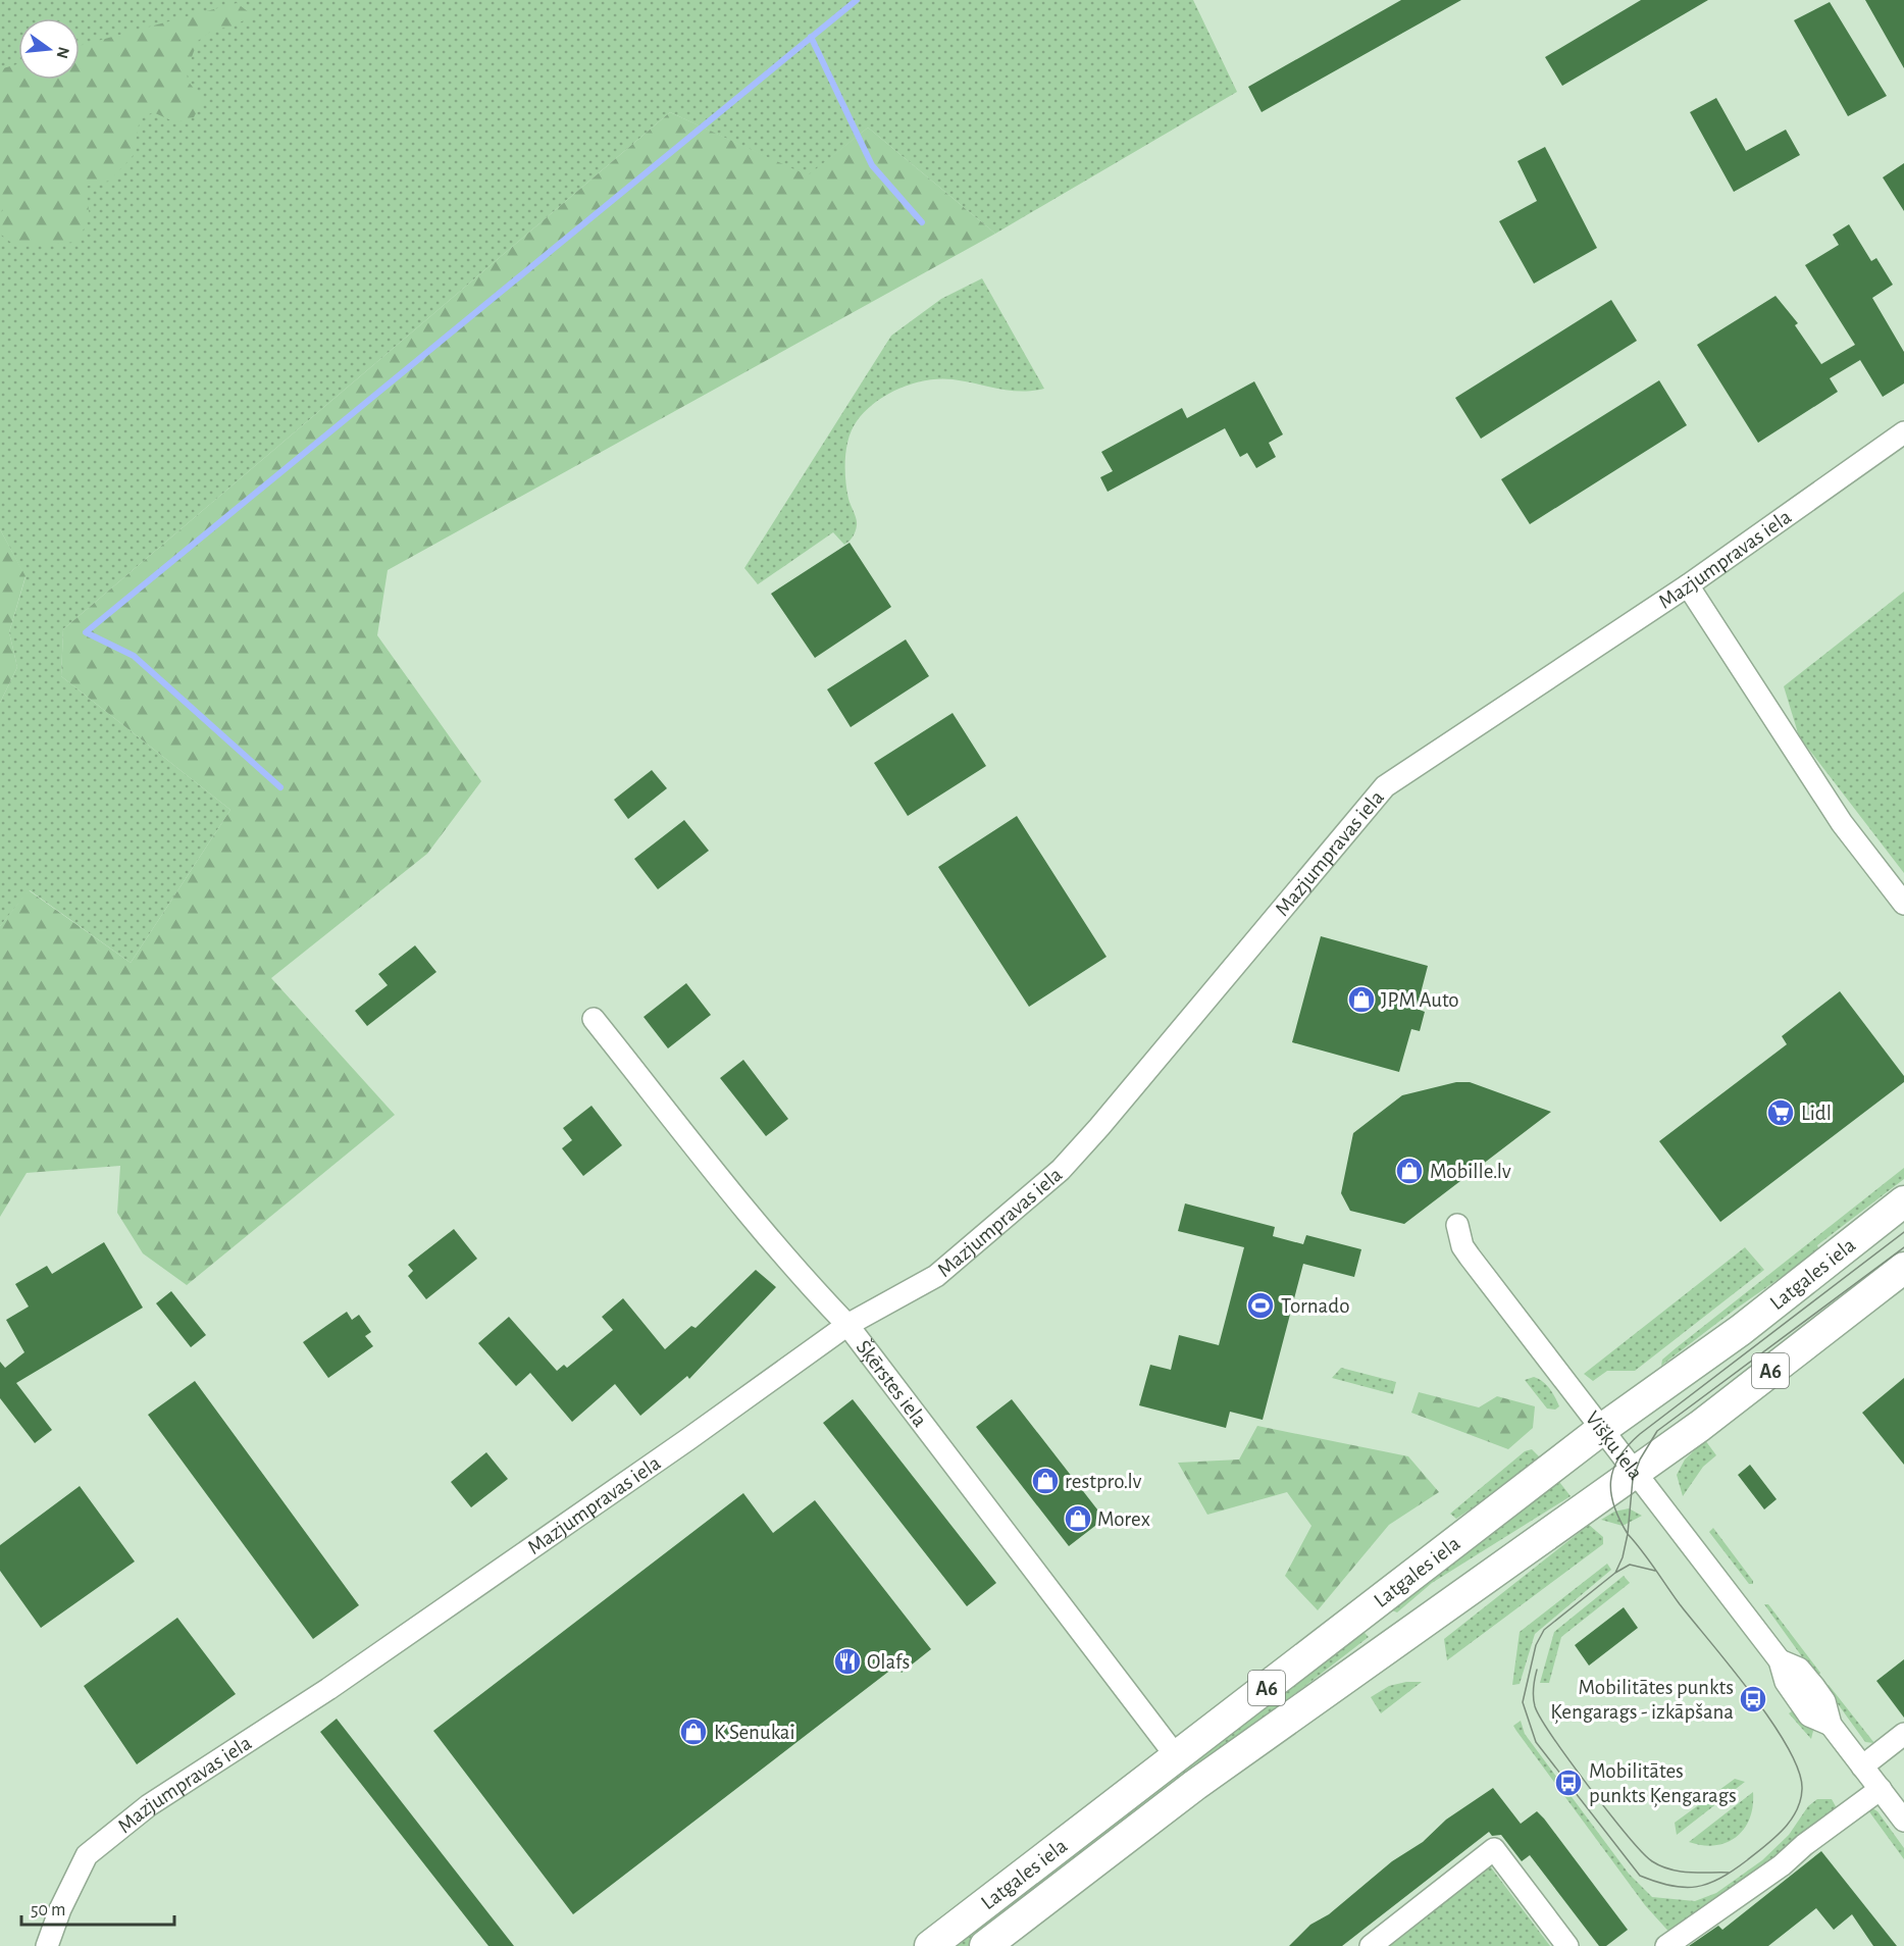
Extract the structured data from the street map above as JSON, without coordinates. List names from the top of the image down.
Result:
{
  "streets": {
    "highway": ["Latgales iela", "A6"],
    "street": ["Mazjumpravas iela", "Šķērstes iela", "Višķu iela"]
  },
  "crossings": [
    ["Mazjumpravas iela", "Šķērstes iela"],
    ["Latgales iela", "Šķērstes iela"],
    ["Latgales iela", "Višķu iela"]
  ],
  "places": {
    "shop": [
      "JPM Auto",
      "Mobille.lv",
      "restpro.lv",
      "Morex",
      "K Senukai"
    ],
    "supermarket": ["Lidl"],
    "sports": ["Tornado"],
    "restaurant": ["Olafs"],
    "bus stop": ["Mobilitātes punkts Ķengarags - izkāpšana", "Mobilitātes punkts Ķengarags"]
  },
  "scale_bar": "50 m",
  "north": "right"
}
